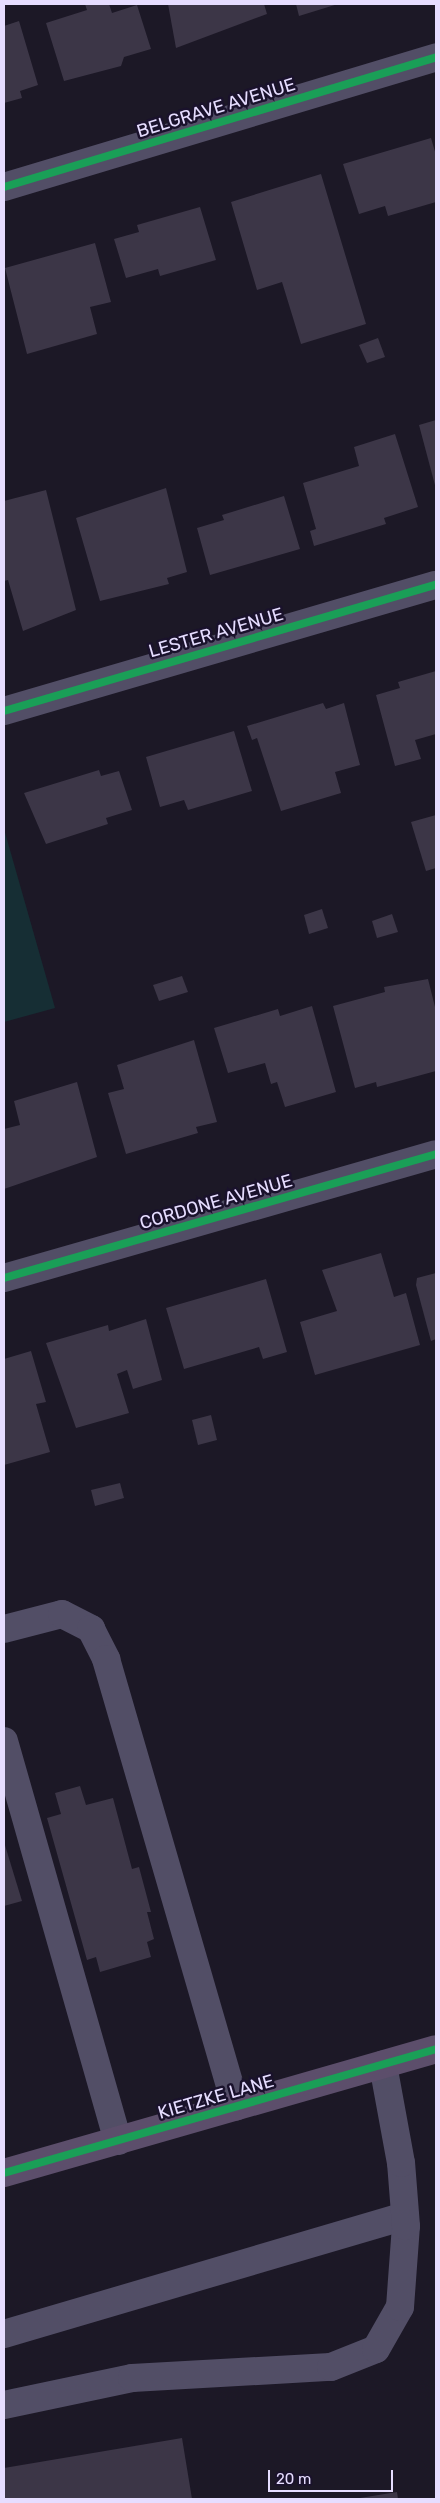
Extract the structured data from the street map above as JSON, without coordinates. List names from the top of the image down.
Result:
{
  "streets": {
    "main road": ["KIETZKE LANE"],
    "street": ["BELGRAVE AVENUE", "LESTER AVENUE", "CORDONE AVENUE"]
  },
  "scale_bar": "20 m"
}
